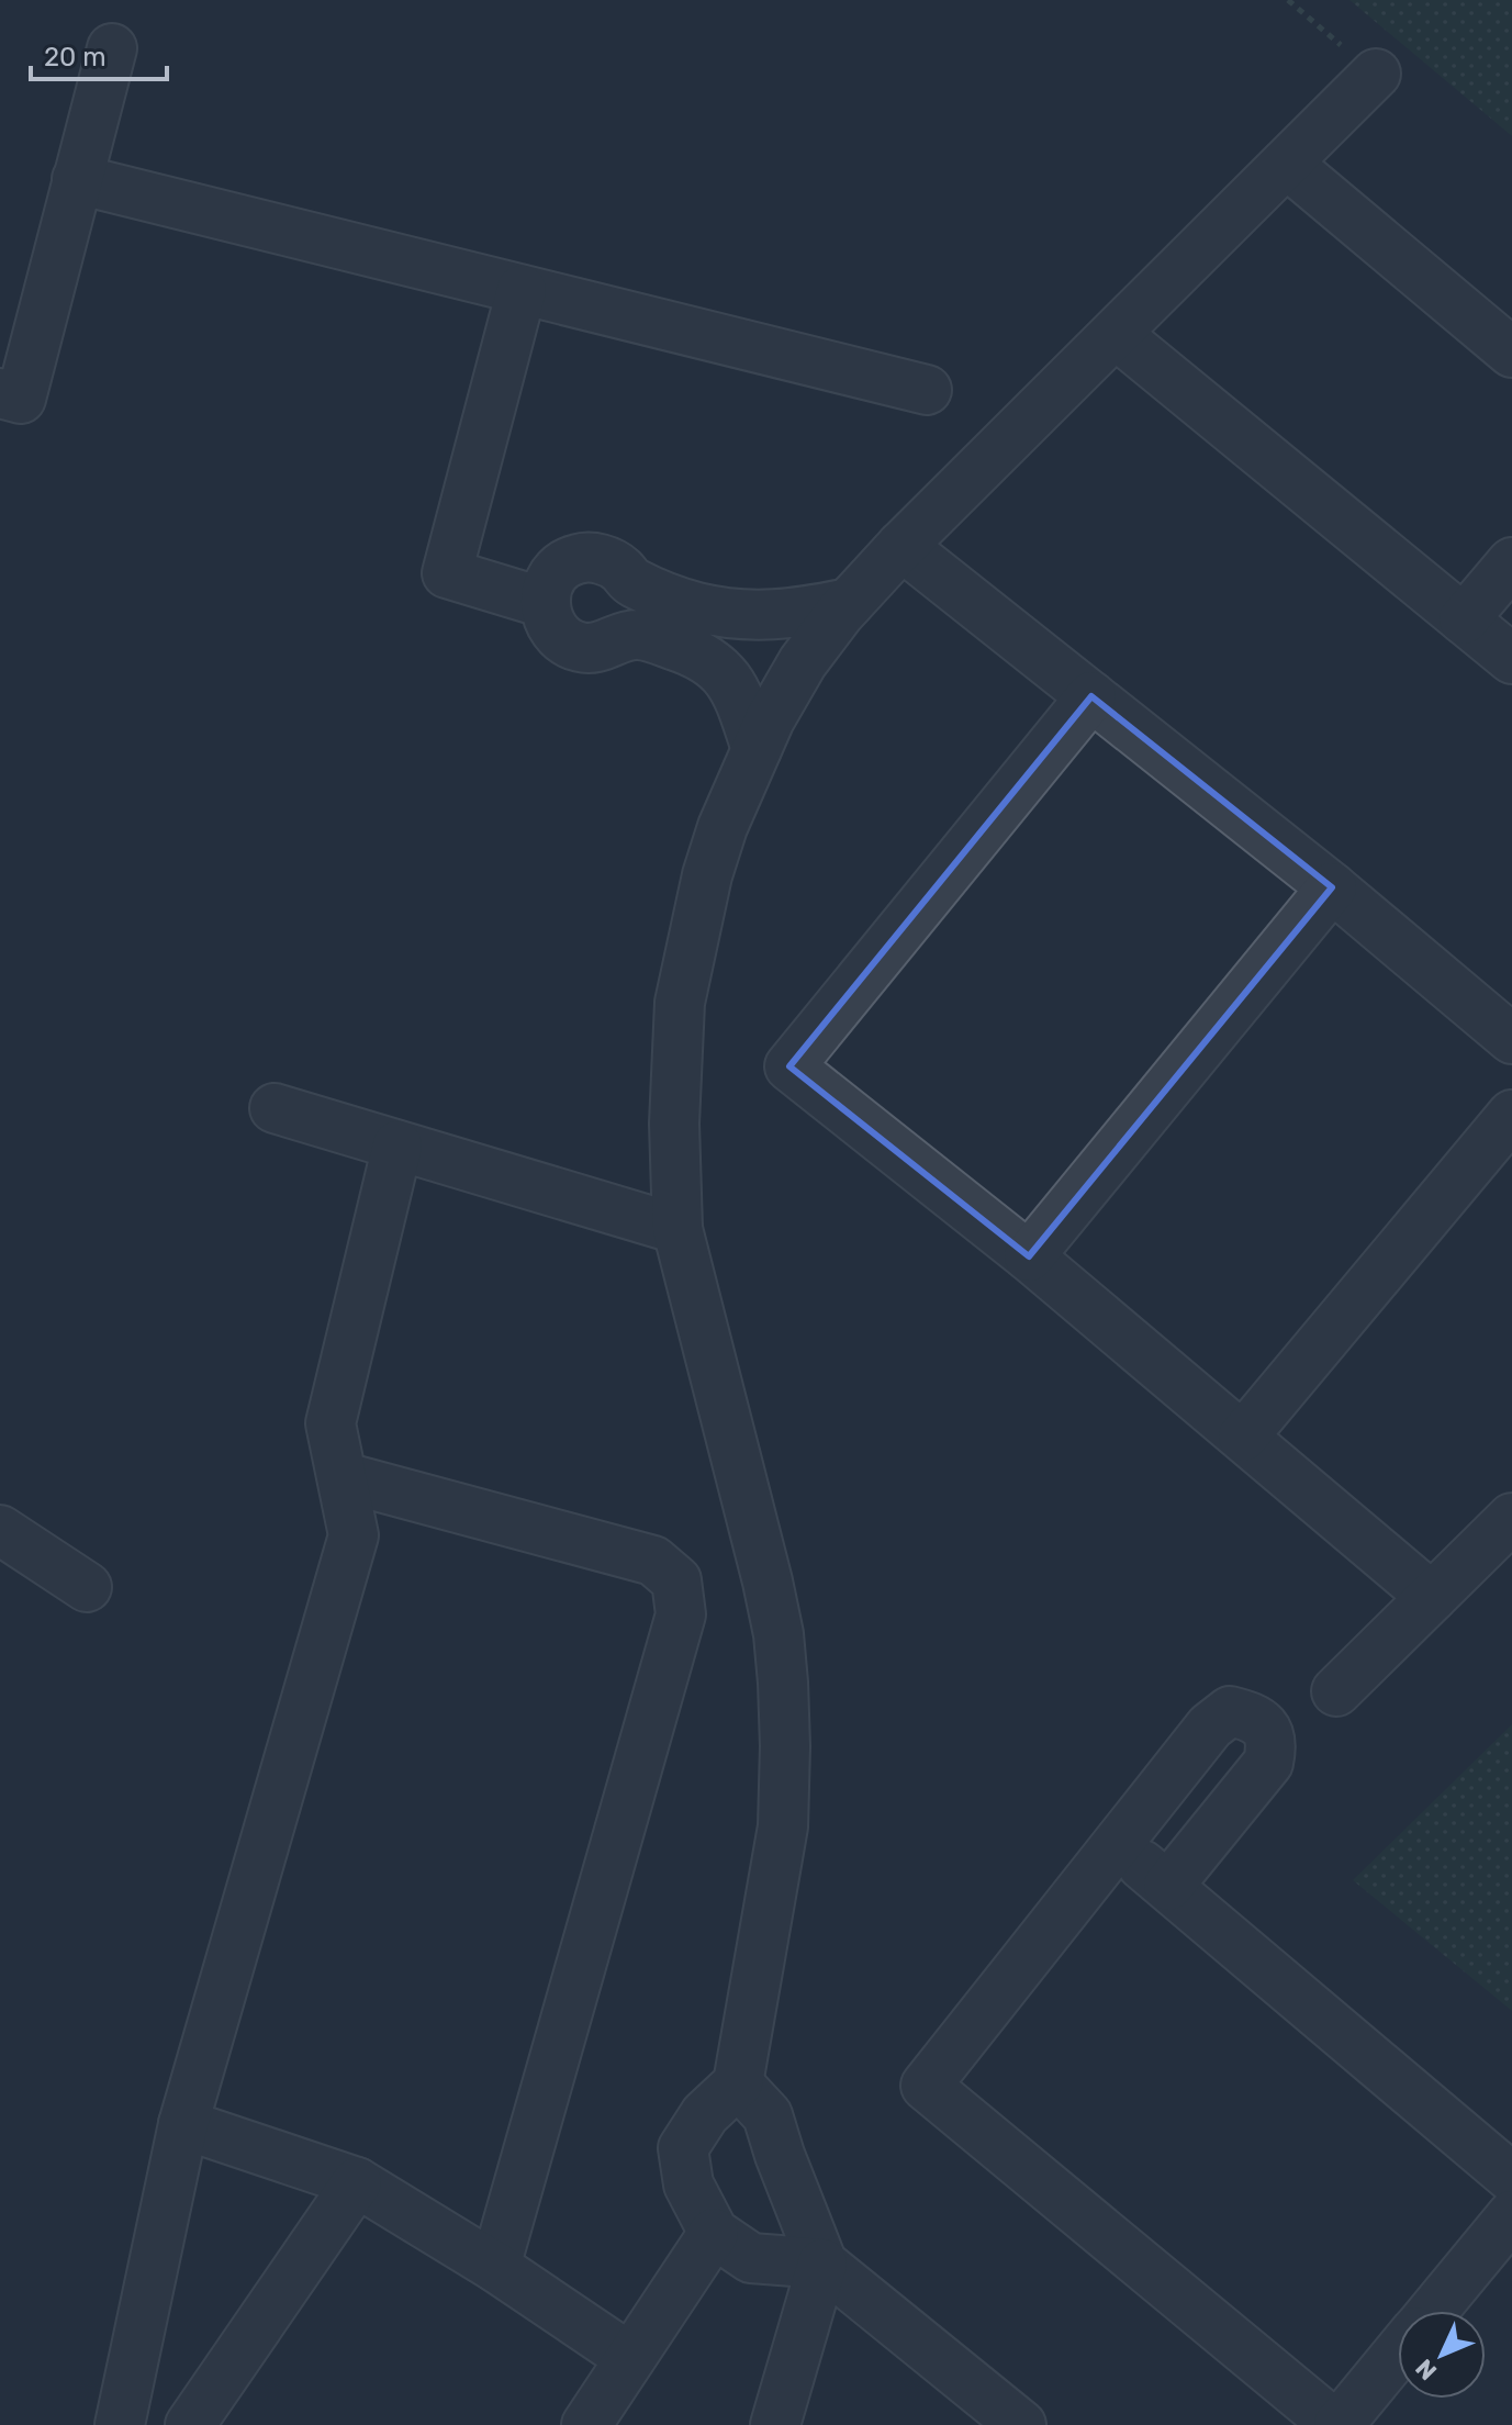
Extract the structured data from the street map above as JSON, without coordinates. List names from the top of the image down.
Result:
{
  "scale_bar": "20 m",
  "north": "bottom left"
}
